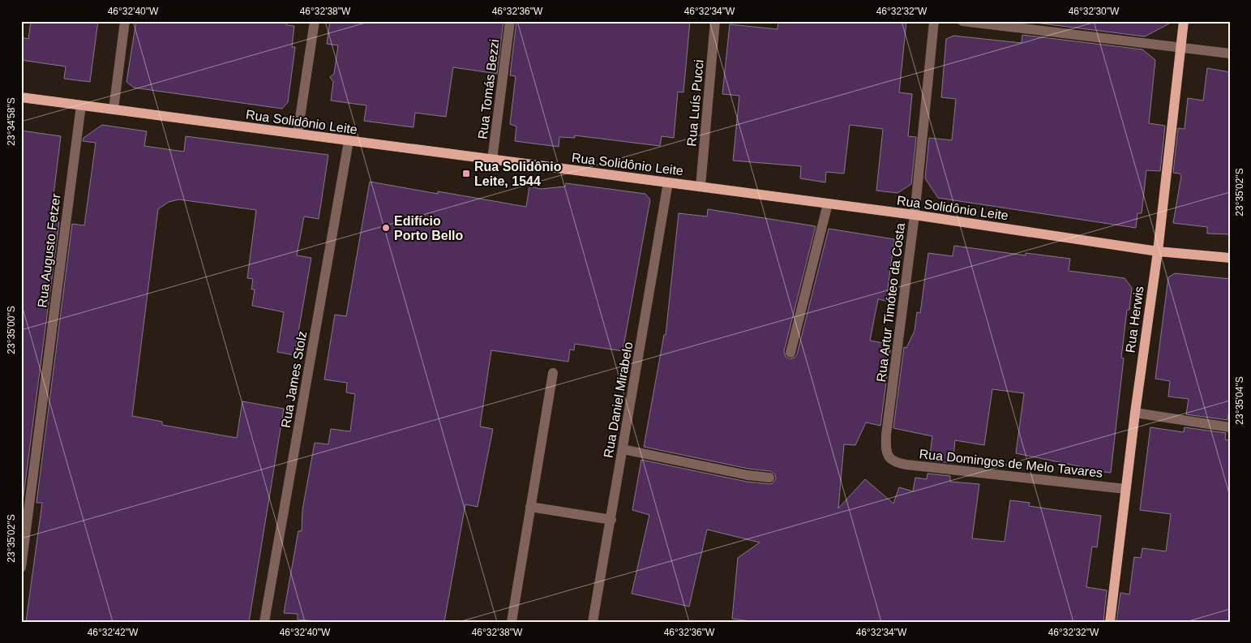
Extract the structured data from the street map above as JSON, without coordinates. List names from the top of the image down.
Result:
{
  "streets": {
    "main road": ["Rua Solidônio Leite", "Rua Herwis"],
    "street": [
      "Rua Tomás Bezzi",
      "Rua Luís Pucci",
      "Rua Augusto Fetzer",
      "Rua Artur Timóteo da Costa",
      "Rua James Stolz",
      "Rua Daniel Mirabelo",
      "Rua Domingos de Melo Tavares"
    ]
  },
  "crossings": [
    ["Rua Tomás Bezzi", "Rua Solidônio Leite"],
    ["Rua Luís Pucci", "Rua Solidônio Leite"],
    ["Rua Solidônio Leite", "Rua Augusto Fetzer"],
    ["Rua Solidônio Leite", "Rua Artur Timóteo da Costa"],
    ["Rua Solidônio Leite", "Rua Herwis"],
    ["Rua Solidônio Leite", "Rua James Stolz"],
    ["Rua Solidônio Leite", "Rua Daniel Mirabelo"],
    ["Rua Artur Timóteo da Costa", "Rua Domingos de Melo Tavares"],
    ["Rua Herwis", "Rua Domingos de Melo Tavares"]
  ],
  "places": {
    "transit": ["Rua Solidônio Leite, 1544"],
    "other": ["Edifício Porto Bello"]
  },
  "coordinates": [
    "46°32'40\"W",
    "46°32'38\"W",
    "46°32'36\"W",
    "46°32'34\"W",
    "46°32'32\"W",
    "46°32'30\"W",
    "23°34'58\"S",
    "23°35'02\"S",
    "23°35'00\"S",
    "23°35'04\"S",
    "46°32'42\"W"
  ]
}
